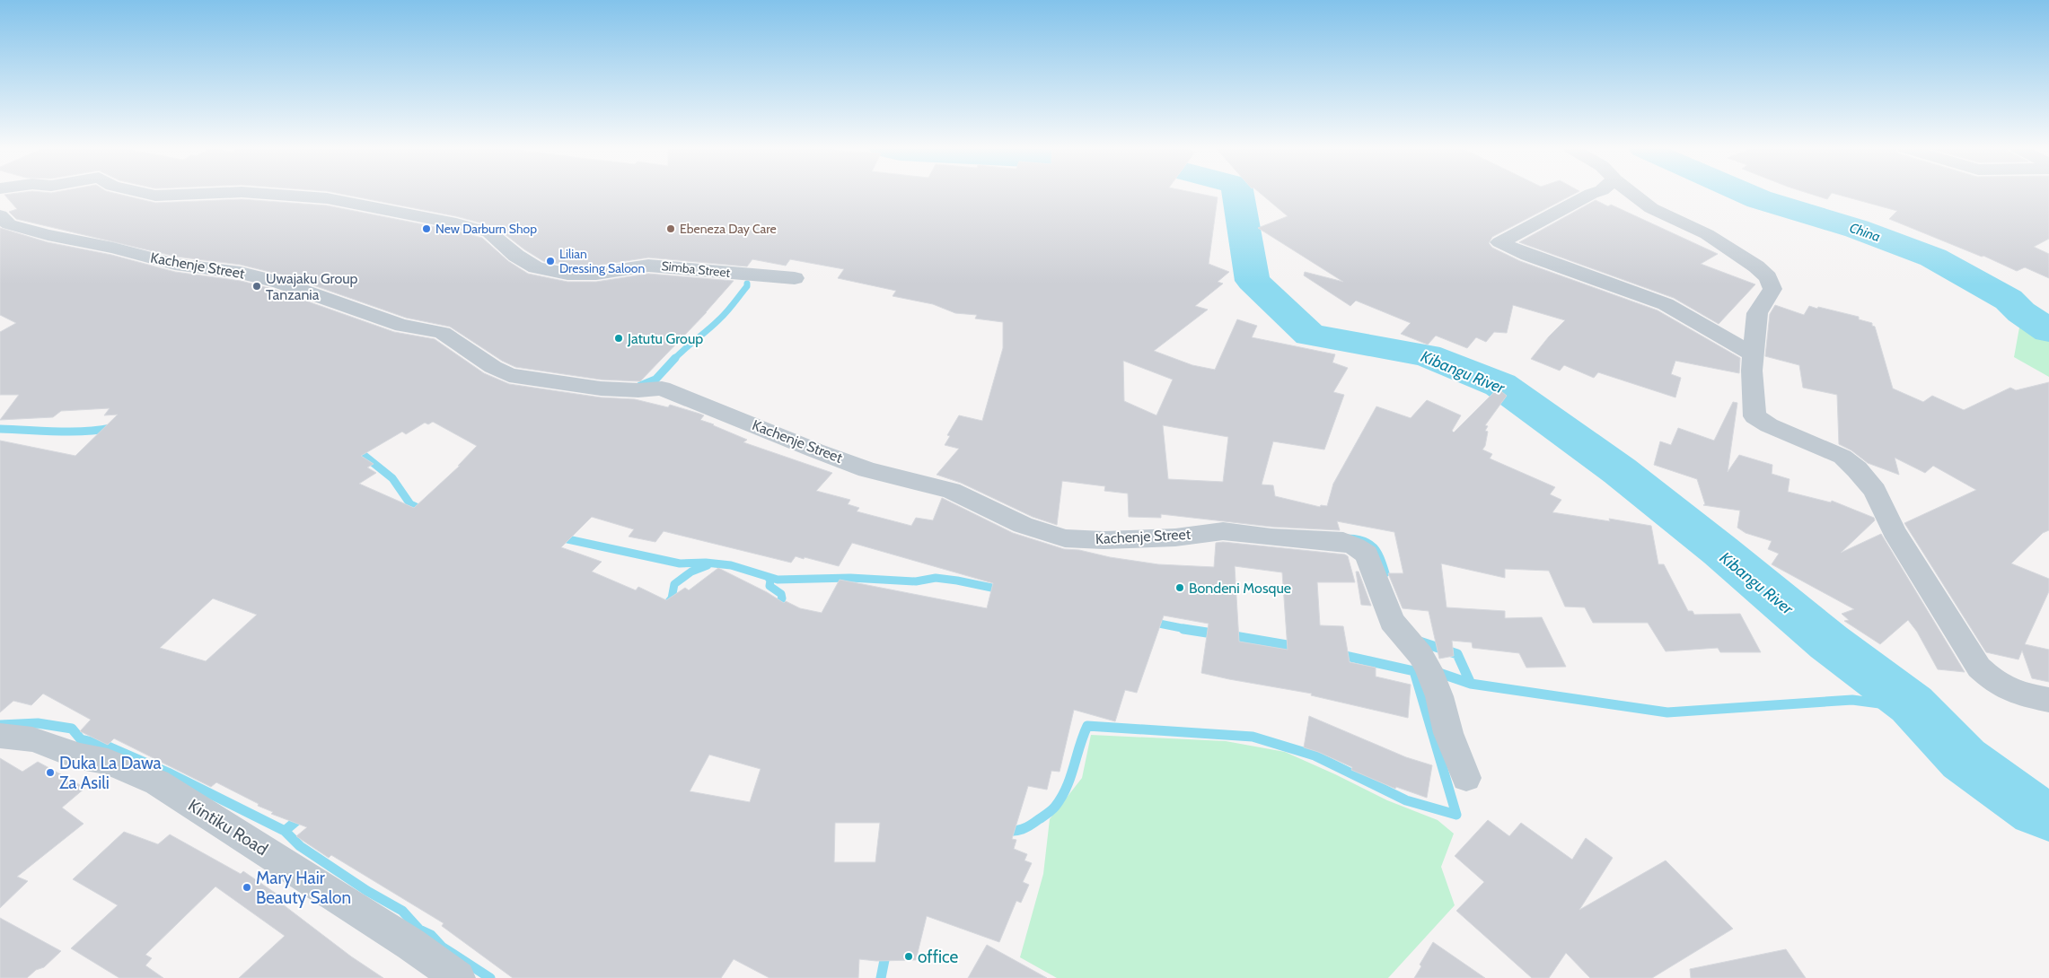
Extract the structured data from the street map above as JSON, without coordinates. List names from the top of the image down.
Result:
{
  "streets": {
    "street": ["Kachenje Street", "Simba Street", "Kintiku Road"]
  },
  "water": ["China", "Kibangu River"],
  "places": [
    "New Darburn Shop",
    "Ebeneza Day Care",
    "Lilian Dressing Saloon",
    "Uwajaku Group Tanzania",
    "Jatutu Group",
    "Bondeni Mosque",
    "Duka La Dawa Za Asili",
    "Mary Hair Beauty Salon",
    "office"
  ]
}
